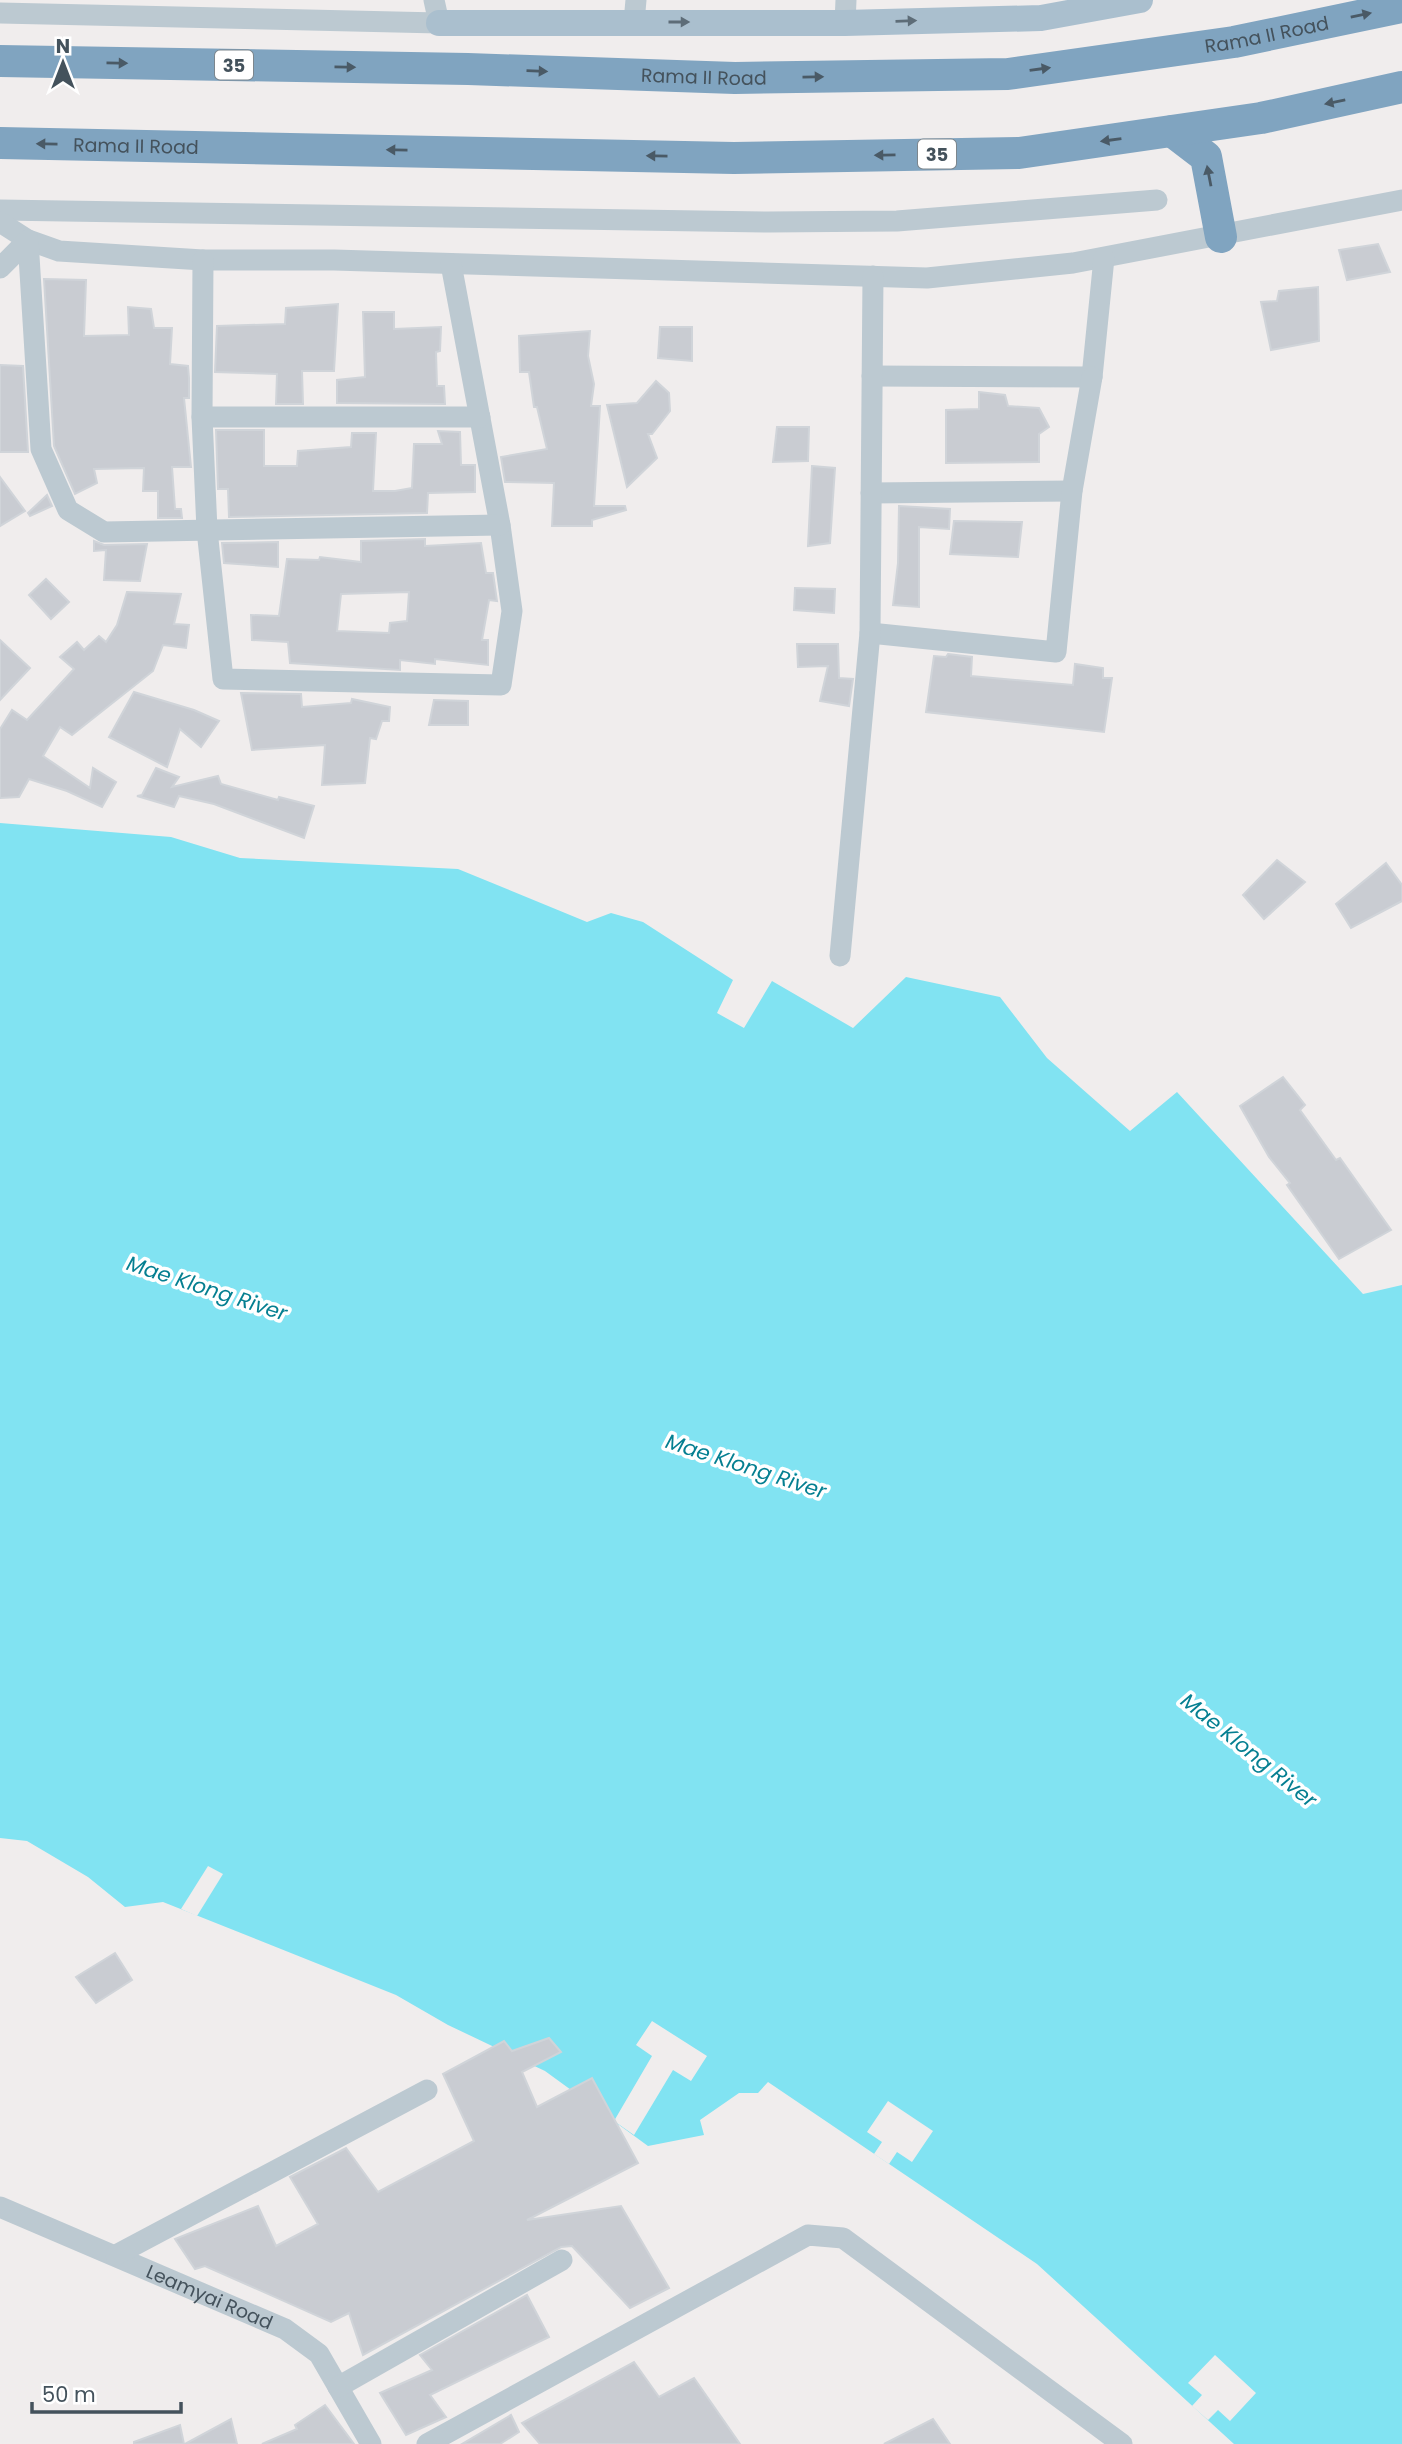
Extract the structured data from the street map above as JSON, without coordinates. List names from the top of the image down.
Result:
{
  "streets": {
    "highway": ["Rama II Road", "35"],
    "street": ["Leamyai Road"]
  },
  "water": ["Mae Klong River"],
  "scale_bar": "50 m",
  "north": "top"
}
